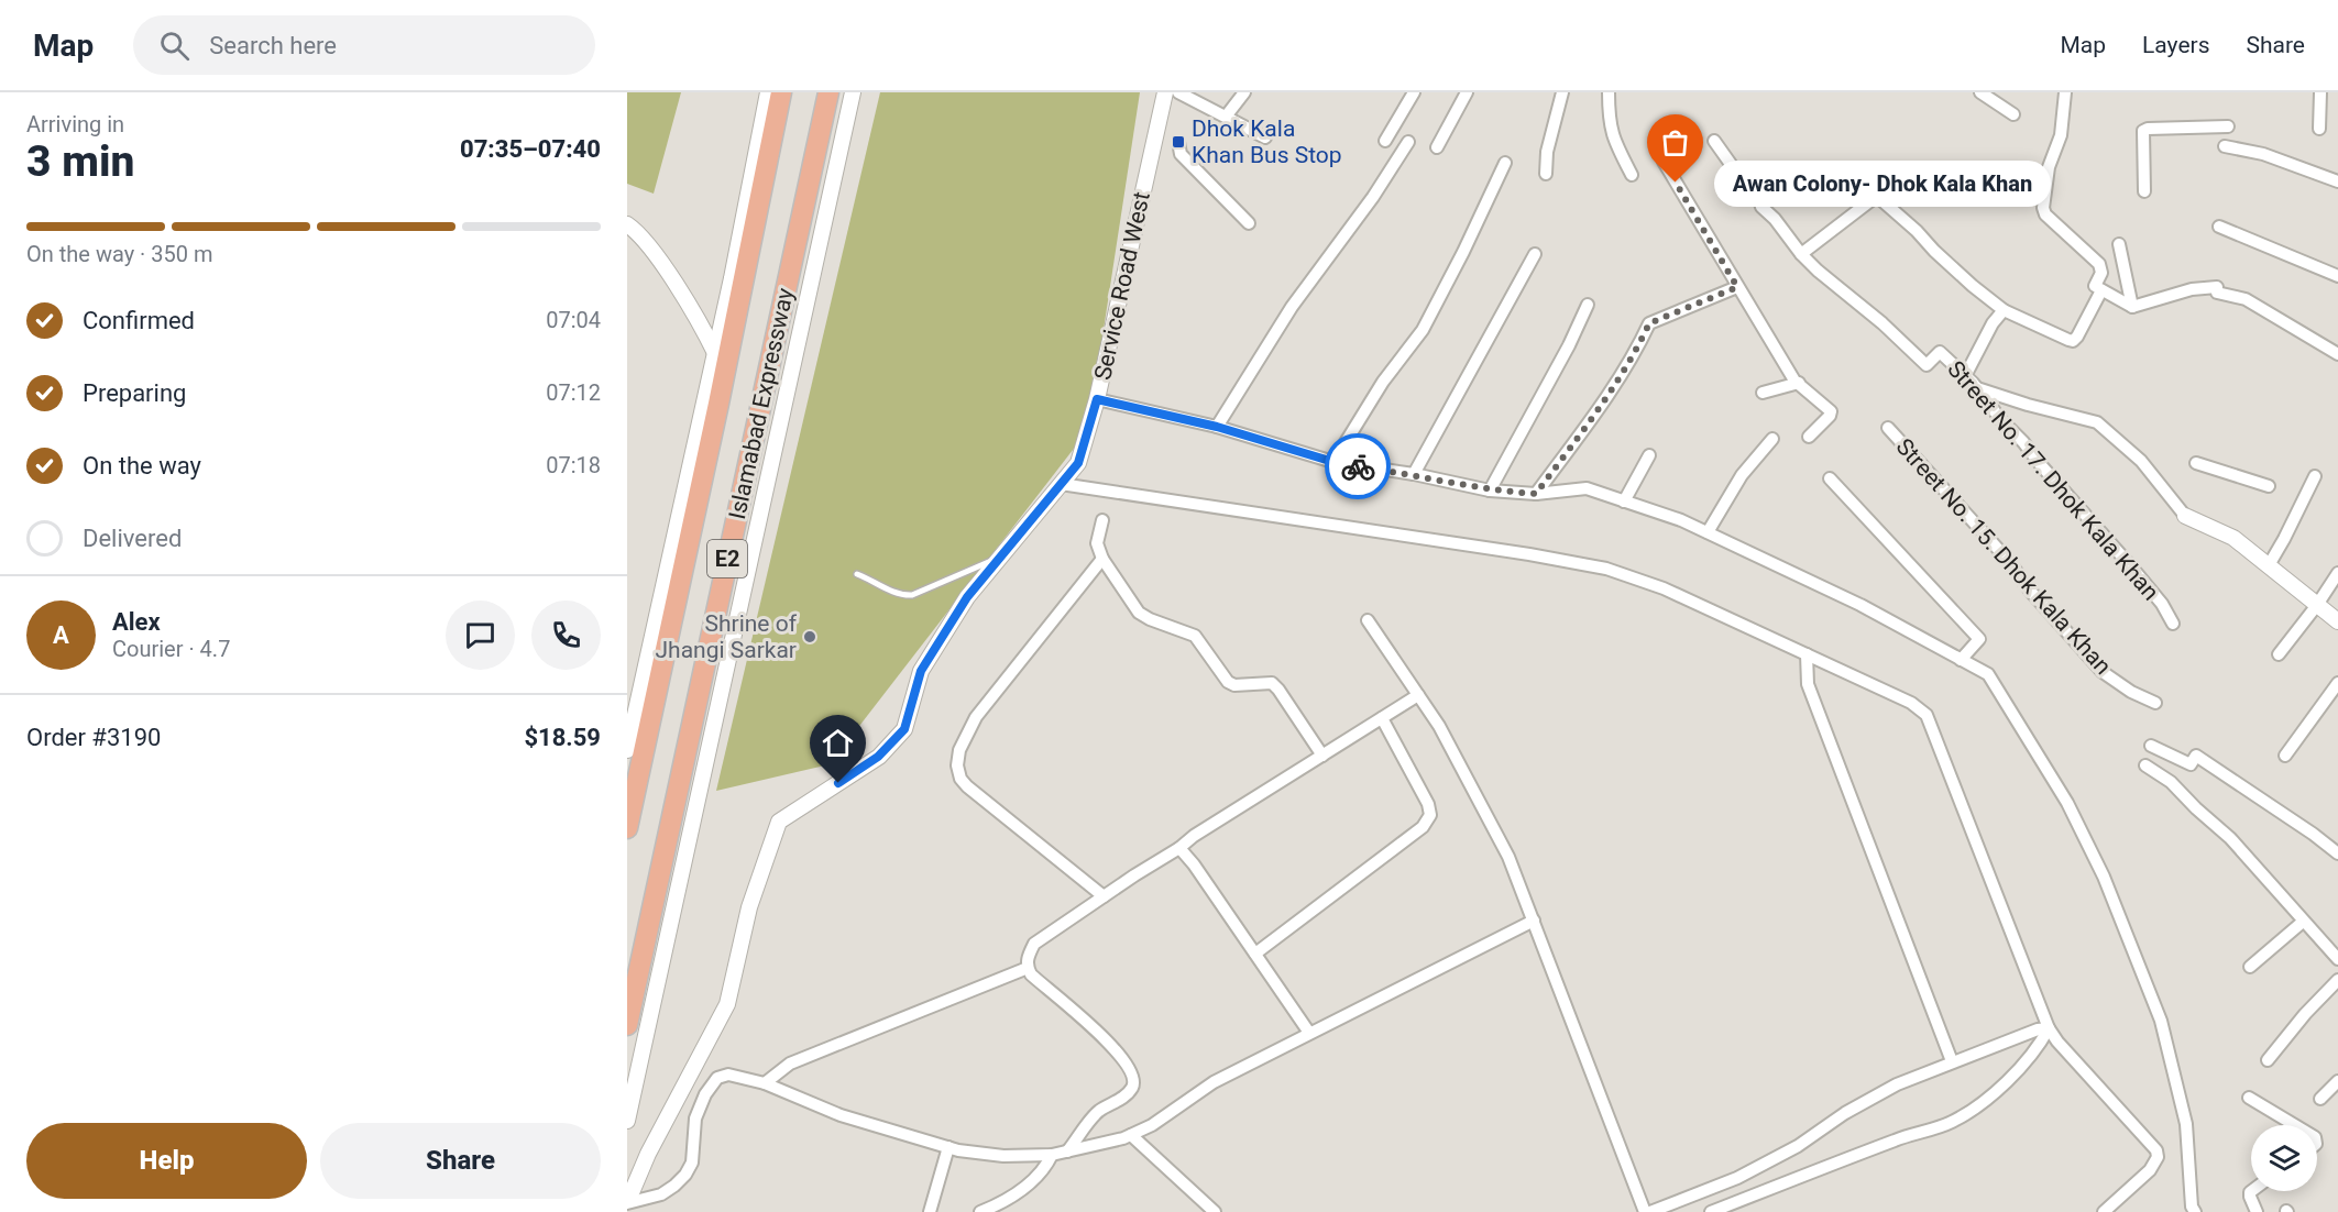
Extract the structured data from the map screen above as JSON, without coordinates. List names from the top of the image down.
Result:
{
  "streets": {
    "highway": ["Islamabad Expressway", "E2"],
    "street": ["Service Road West", "Street No. 17. Dhok Kala Khan", "Street No. 15. Dhok Kala Khan"]
  },
  "places": {
    "transit": ["Dhok Kala Khan Bus Stop"],
    "other": ["Awan Colony- Dhok Kala Khan", "Shrine of Jhangi Sarkar"]
  },
  "page": {
    "header": "Map",
    "search": "Search here",
    "nav": ["Map", "Layers", "Share"],
    "heading": ["3 min", "Arriving in", "07:35–07:40"],
    "panel": [
      "Alex",
      "Courier · 4.7",
      "Order #3190",
      "$18.59"
    ],
    "bubble": "Awan Colony- Dhok Kala Khan",
    "bar": "On the way · 350 m",
    "list": [
      ["Confirmed", "07:04"],
      ["Preparing", "07:12"],
      ["On the way", "07:18"],
      "Delivered"
    ],
    "round": "A",
    "buttons": ["Help", "Share"]
  }
}
